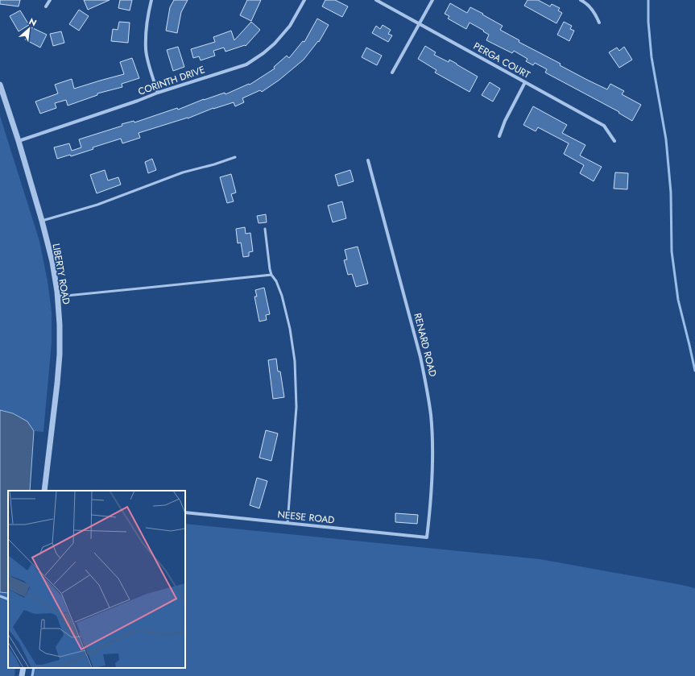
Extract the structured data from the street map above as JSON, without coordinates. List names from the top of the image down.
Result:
{
  "streets": {
    "street": [
      "PERGA COURT",
      "CORINTH DRIVE",
      "LIBERTY ROAD",
      "RENARD ROAD",
      "NEESE ROAD"
    ]
  },
  "crossings": [
    ["CORINTH DRIVE", "LIBERTY ROAD"],
    ["RENARD ROAD", "NEESE ROAD"]
  ],
  "north": "top right"
}
